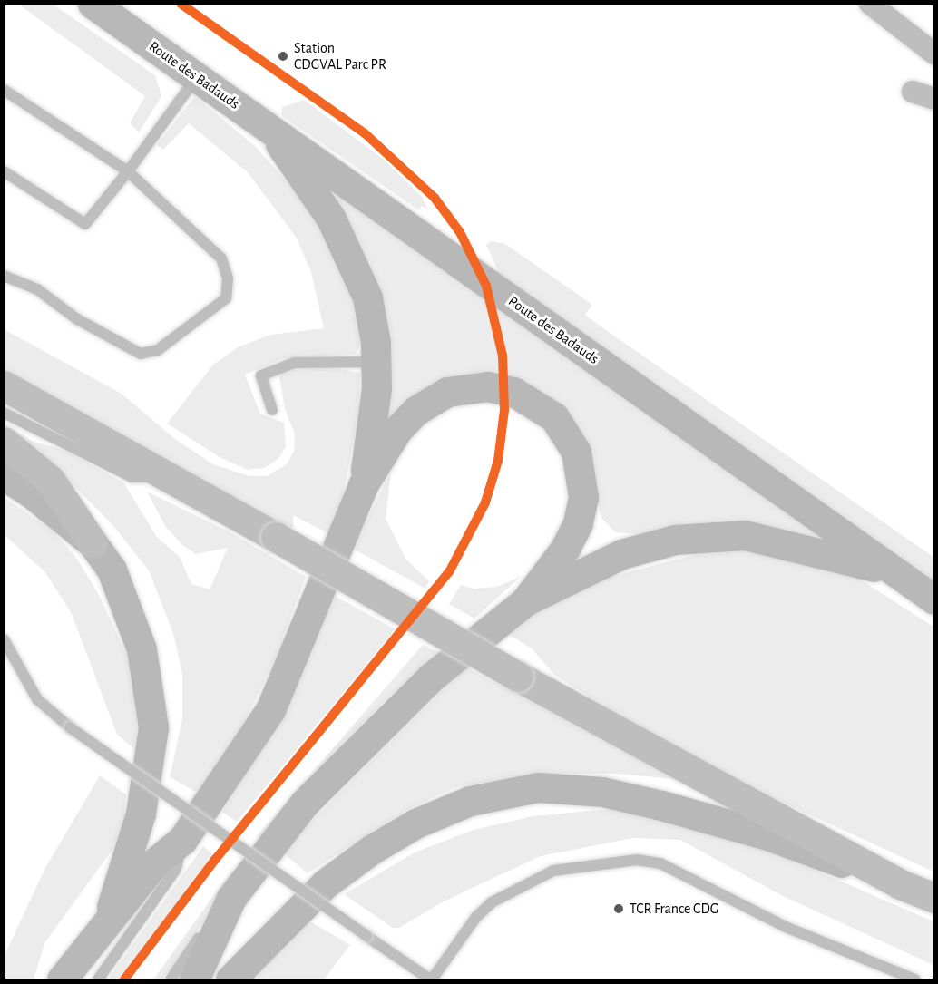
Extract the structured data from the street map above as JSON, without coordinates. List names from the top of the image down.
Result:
{
  "streets": {
    "main road": ["Route des Badauds"]
  },
  "places": ["Station CDGVAL Parc PR", "TCR France CDG"]
}
